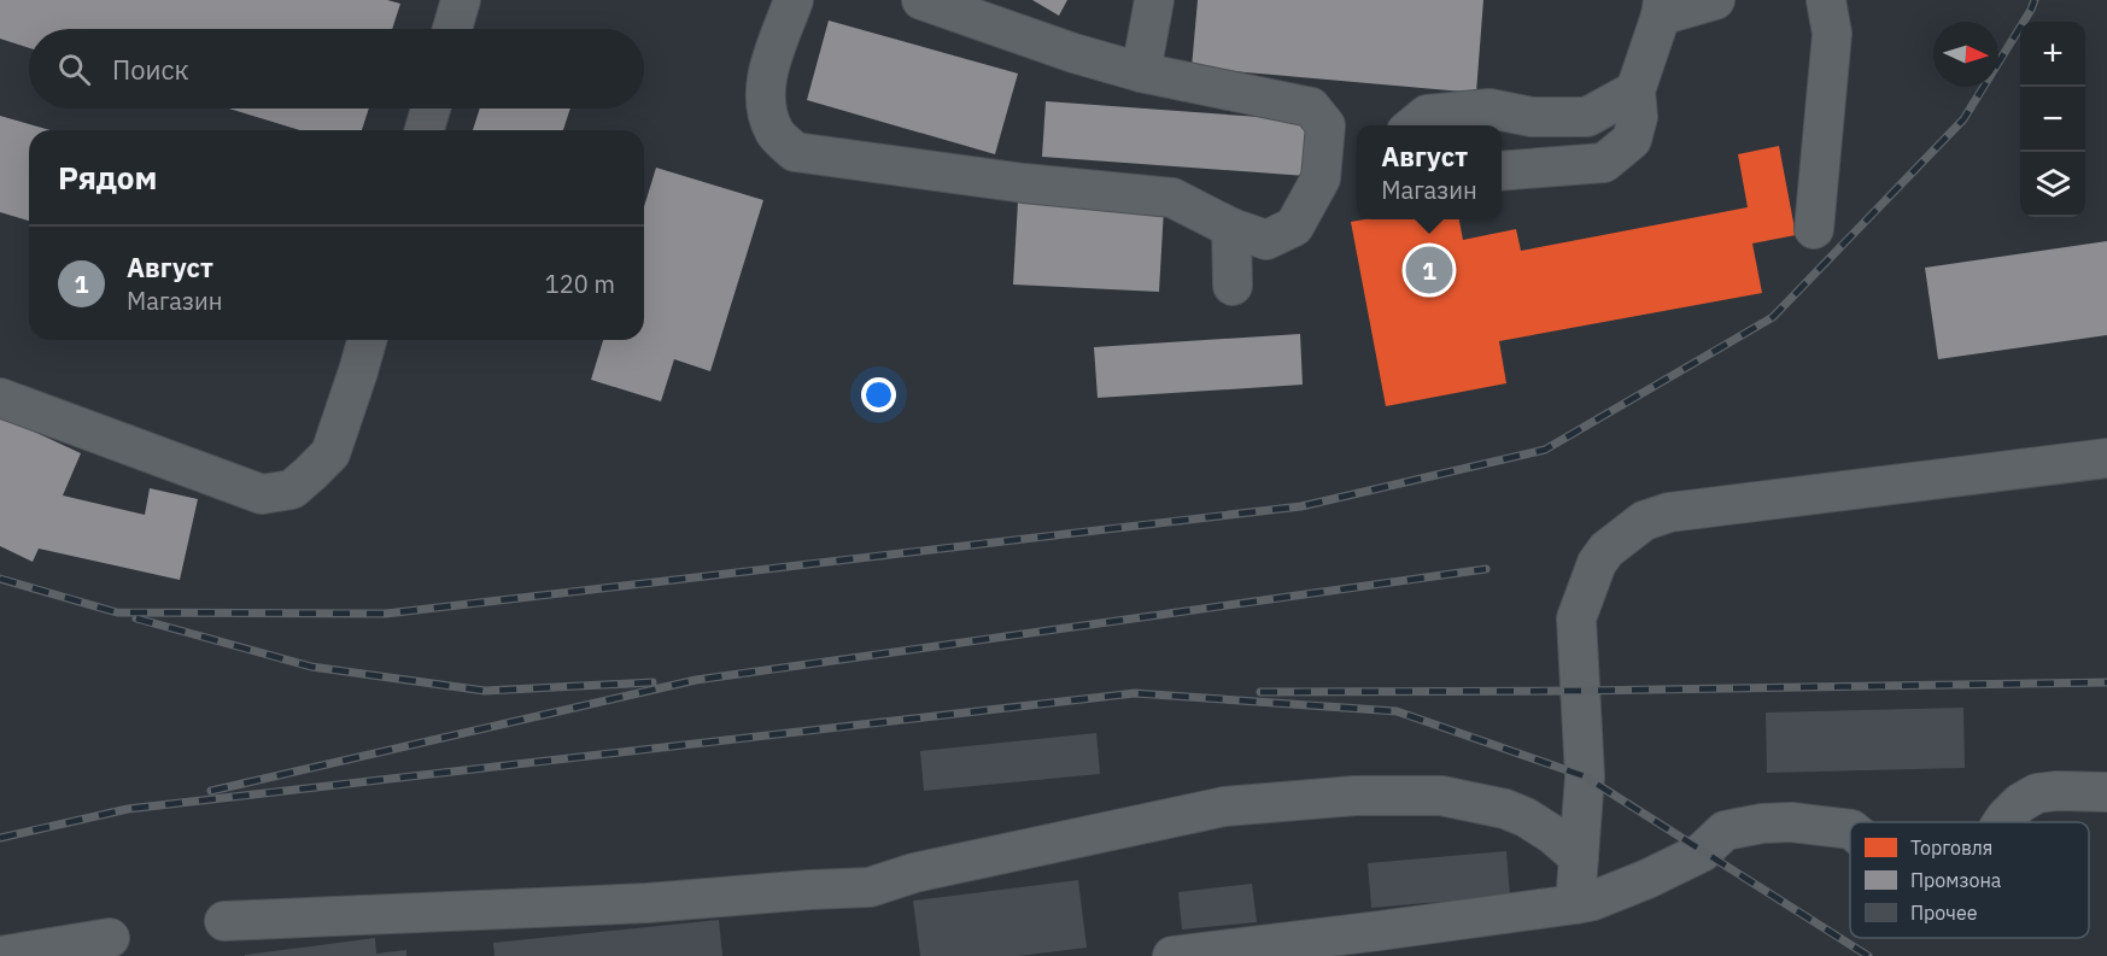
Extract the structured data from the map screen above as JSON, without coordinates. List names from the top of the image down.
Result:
{
  "legend": ["Торговля", "Промзона", "Прочее"],
  "north": "right",
  "page": {
    "map_buttons": ["+", "−"],
    "search": "Поиск",
    "popup": ["Август", "Магазин"],
    "heading": "Рядом",
    "list": [
      {
        "mark": "1",
        "name": "Август",
        "note": "Магазин",
        "value": "120 m"
      }
    ],
    "pins": "1"
  }
}
